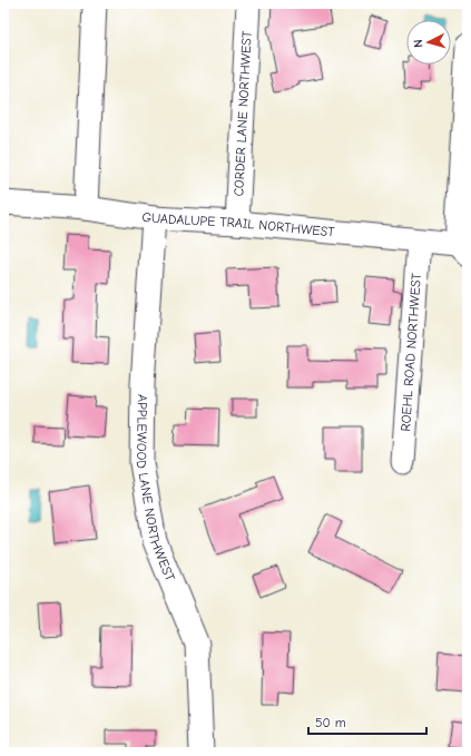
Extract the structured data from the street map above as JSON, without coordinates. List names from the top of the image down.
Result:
{
  "streets": {
    "street": [
      "CORDER LANE NORTHWEST",
      "GUADALUPE TRAIL NORTHWEST",
      "ROEHL ROAD NORTHWEST",
      "APPLEWOOD LANE NORTHWEST"
    ]
  },
  "crossings": [
    ["CORDER LANE NORTHWEST", "GUADALUPE TRAIL NORTHWEST"],
    ["GUADALUPE TRAIL NORTHWEST", "ROEHL ROAD NORTHWEST"],
    ["GUADALUPE TRAIL NORTHWEST", "APPLEWOOD LANE NORTHWEST"]
  ],
  "scale_bar": "50 m",
  "north": "left"
}
